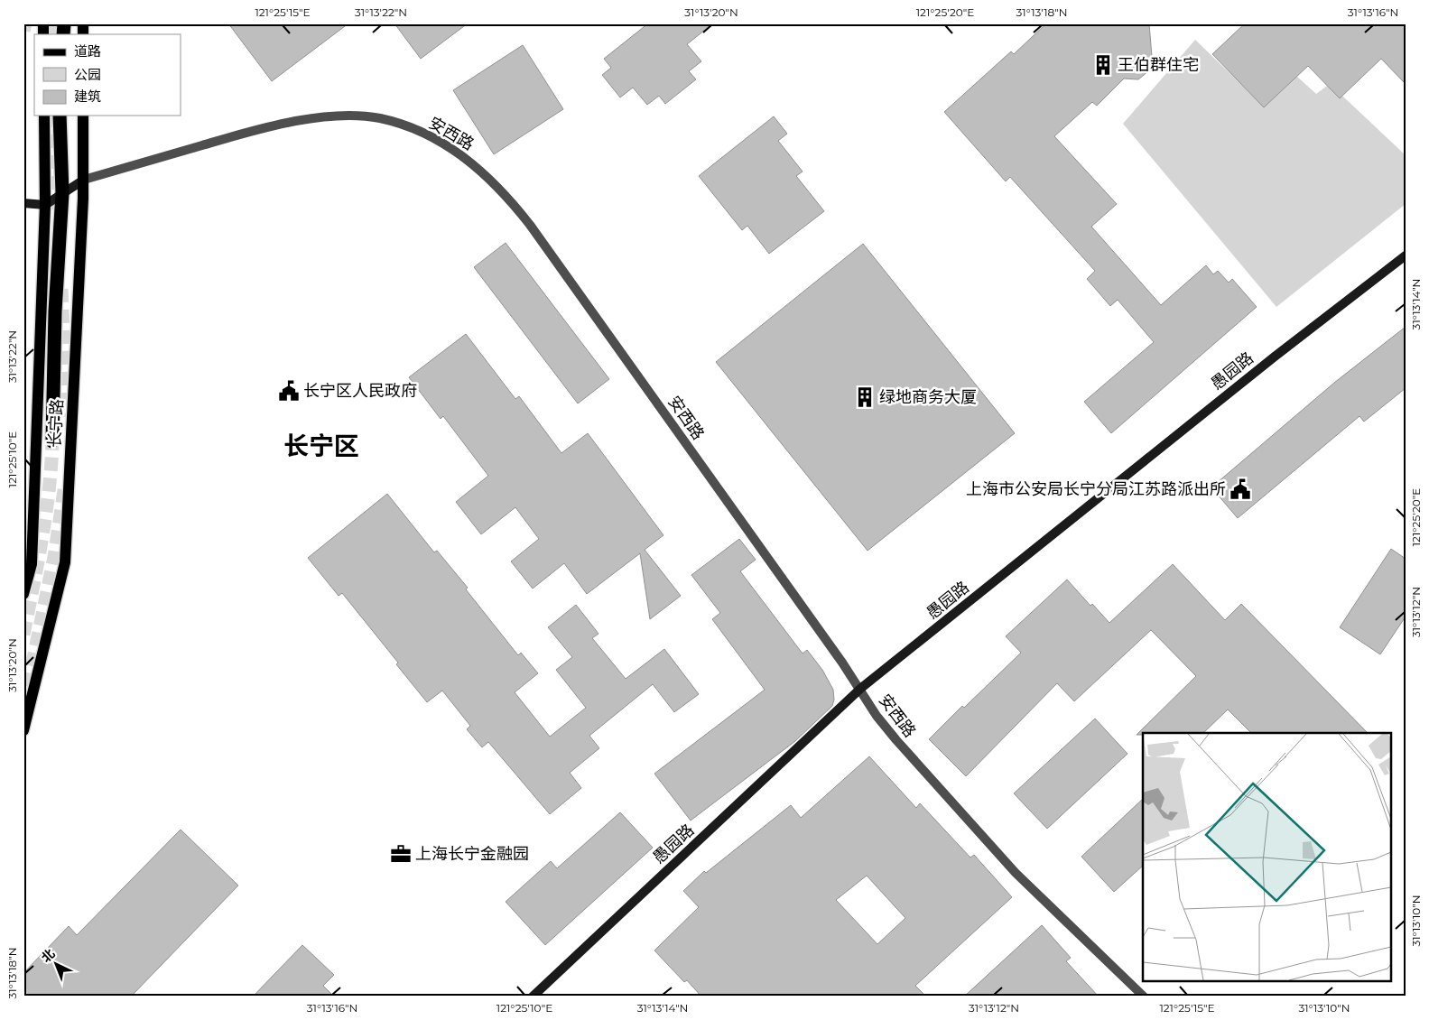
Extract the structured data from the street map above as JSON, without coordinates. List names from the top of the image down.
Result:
{
  "streets": {
    "main road": ["愚园路", "长宁路"],
    "street": ["安西路"]
  },
  "crossings": [
    ["安西路", "愚园路"],
    ["安西路", "长宁路"]
  ],
  "districts": ["长宁区"],
  "places": {
    "building": ["王伯群住宅", "绿地商务大厦"],
    "public building": ["长宁区人民政府", "上海市公安局长宁分局江苏路派出所"],
    "office": ["上海长宁金融园"]
  },
  "legend": ["道路", "公园", "建筑"],
  "north": "top left",
  "coordinates": [
    "121°25'15\"E",
    "31°13'22\"N",
    "31°13'20\"N",
    "121°25'20\"E",
    "31°13'18\"N",
    "31°13'16\"N",
    "31°13'14\"N",
    "121°25'10\"E",
    "31°13'12\"N",
    "31°13'10\"N"
  ]
}
